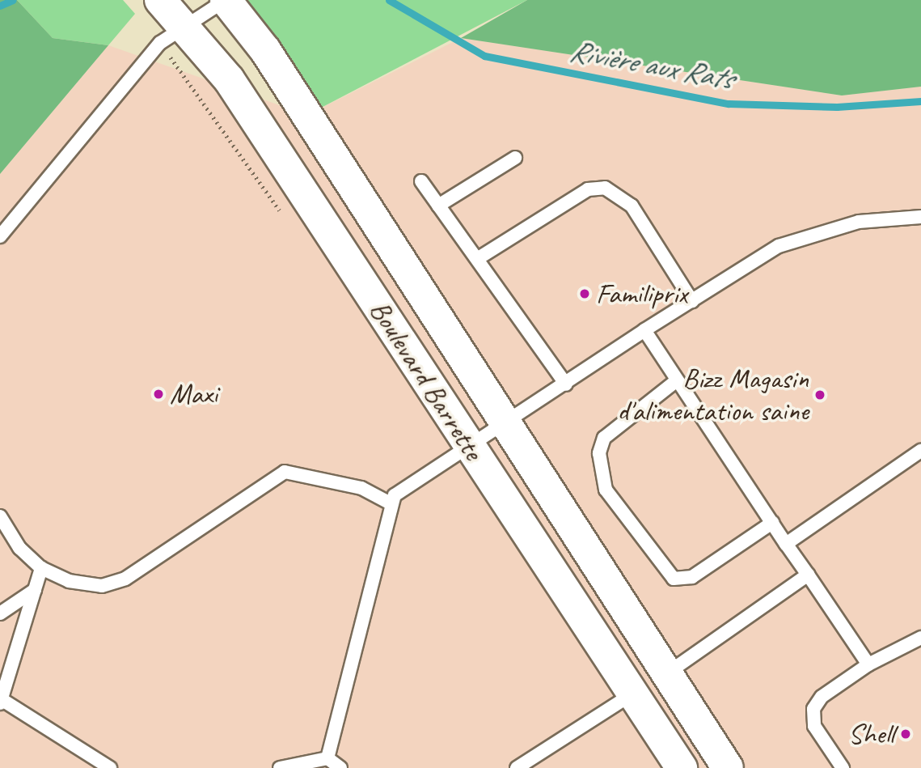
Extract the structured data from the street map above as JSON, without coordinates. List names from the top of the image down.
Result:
{
  "streets": {
    "main road": ["Boulevard Barrette"]
  },
  "water": ["Rivière aux Rats"],
  "places": [
    "Familiprix",
    "Maxi",
    "Bizz Magasin d'alimentation saine",
    "Shell"
  ]
}
